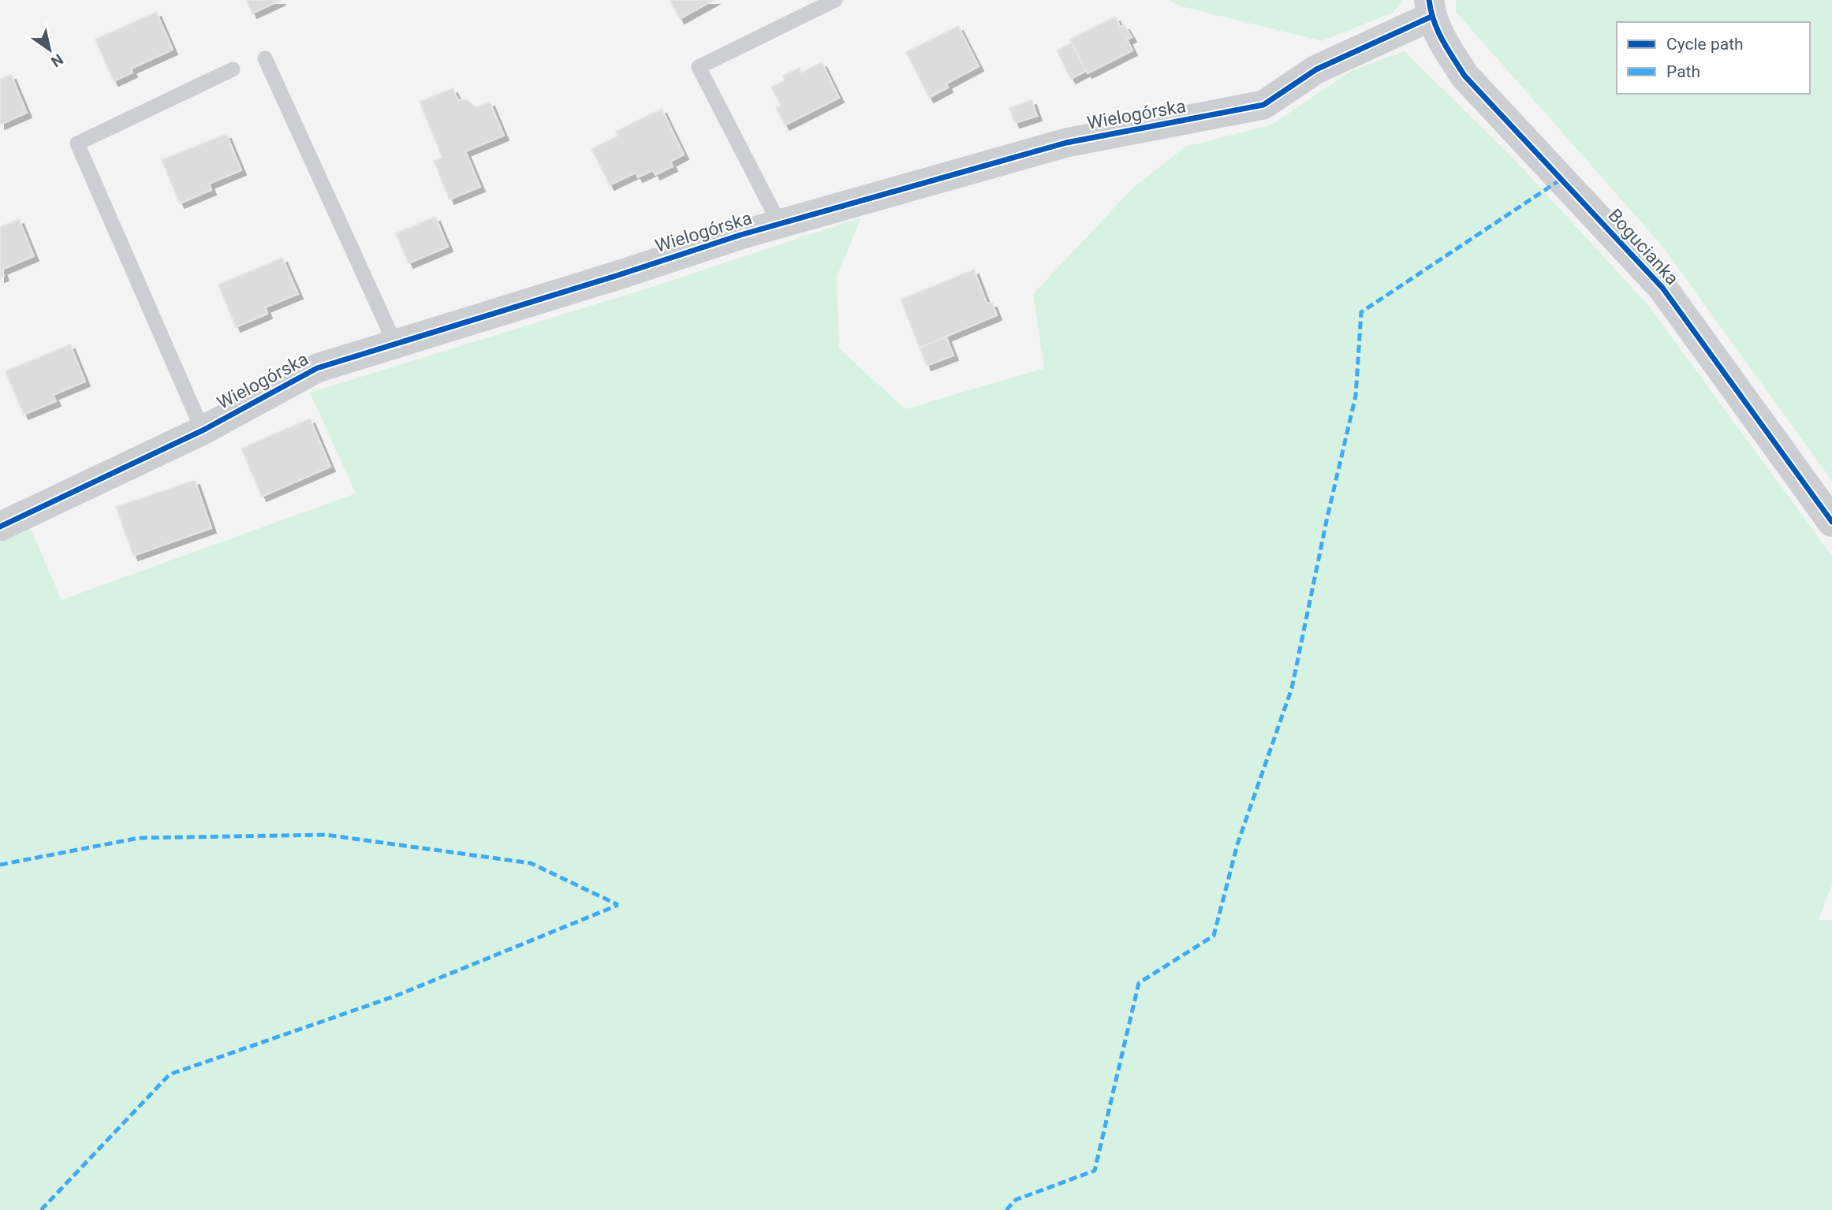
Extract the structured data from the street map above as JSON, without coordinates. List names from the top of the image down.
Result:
{
  "streets": {
    "street": ["Wielogórska", "Bogucianka"]
  },
  "crossings": [
    ["Wielogórska", "Bogucianka"]
  ],
  "legend": ["Cycle path", "Path"],
  "north": "bottom right"
}
